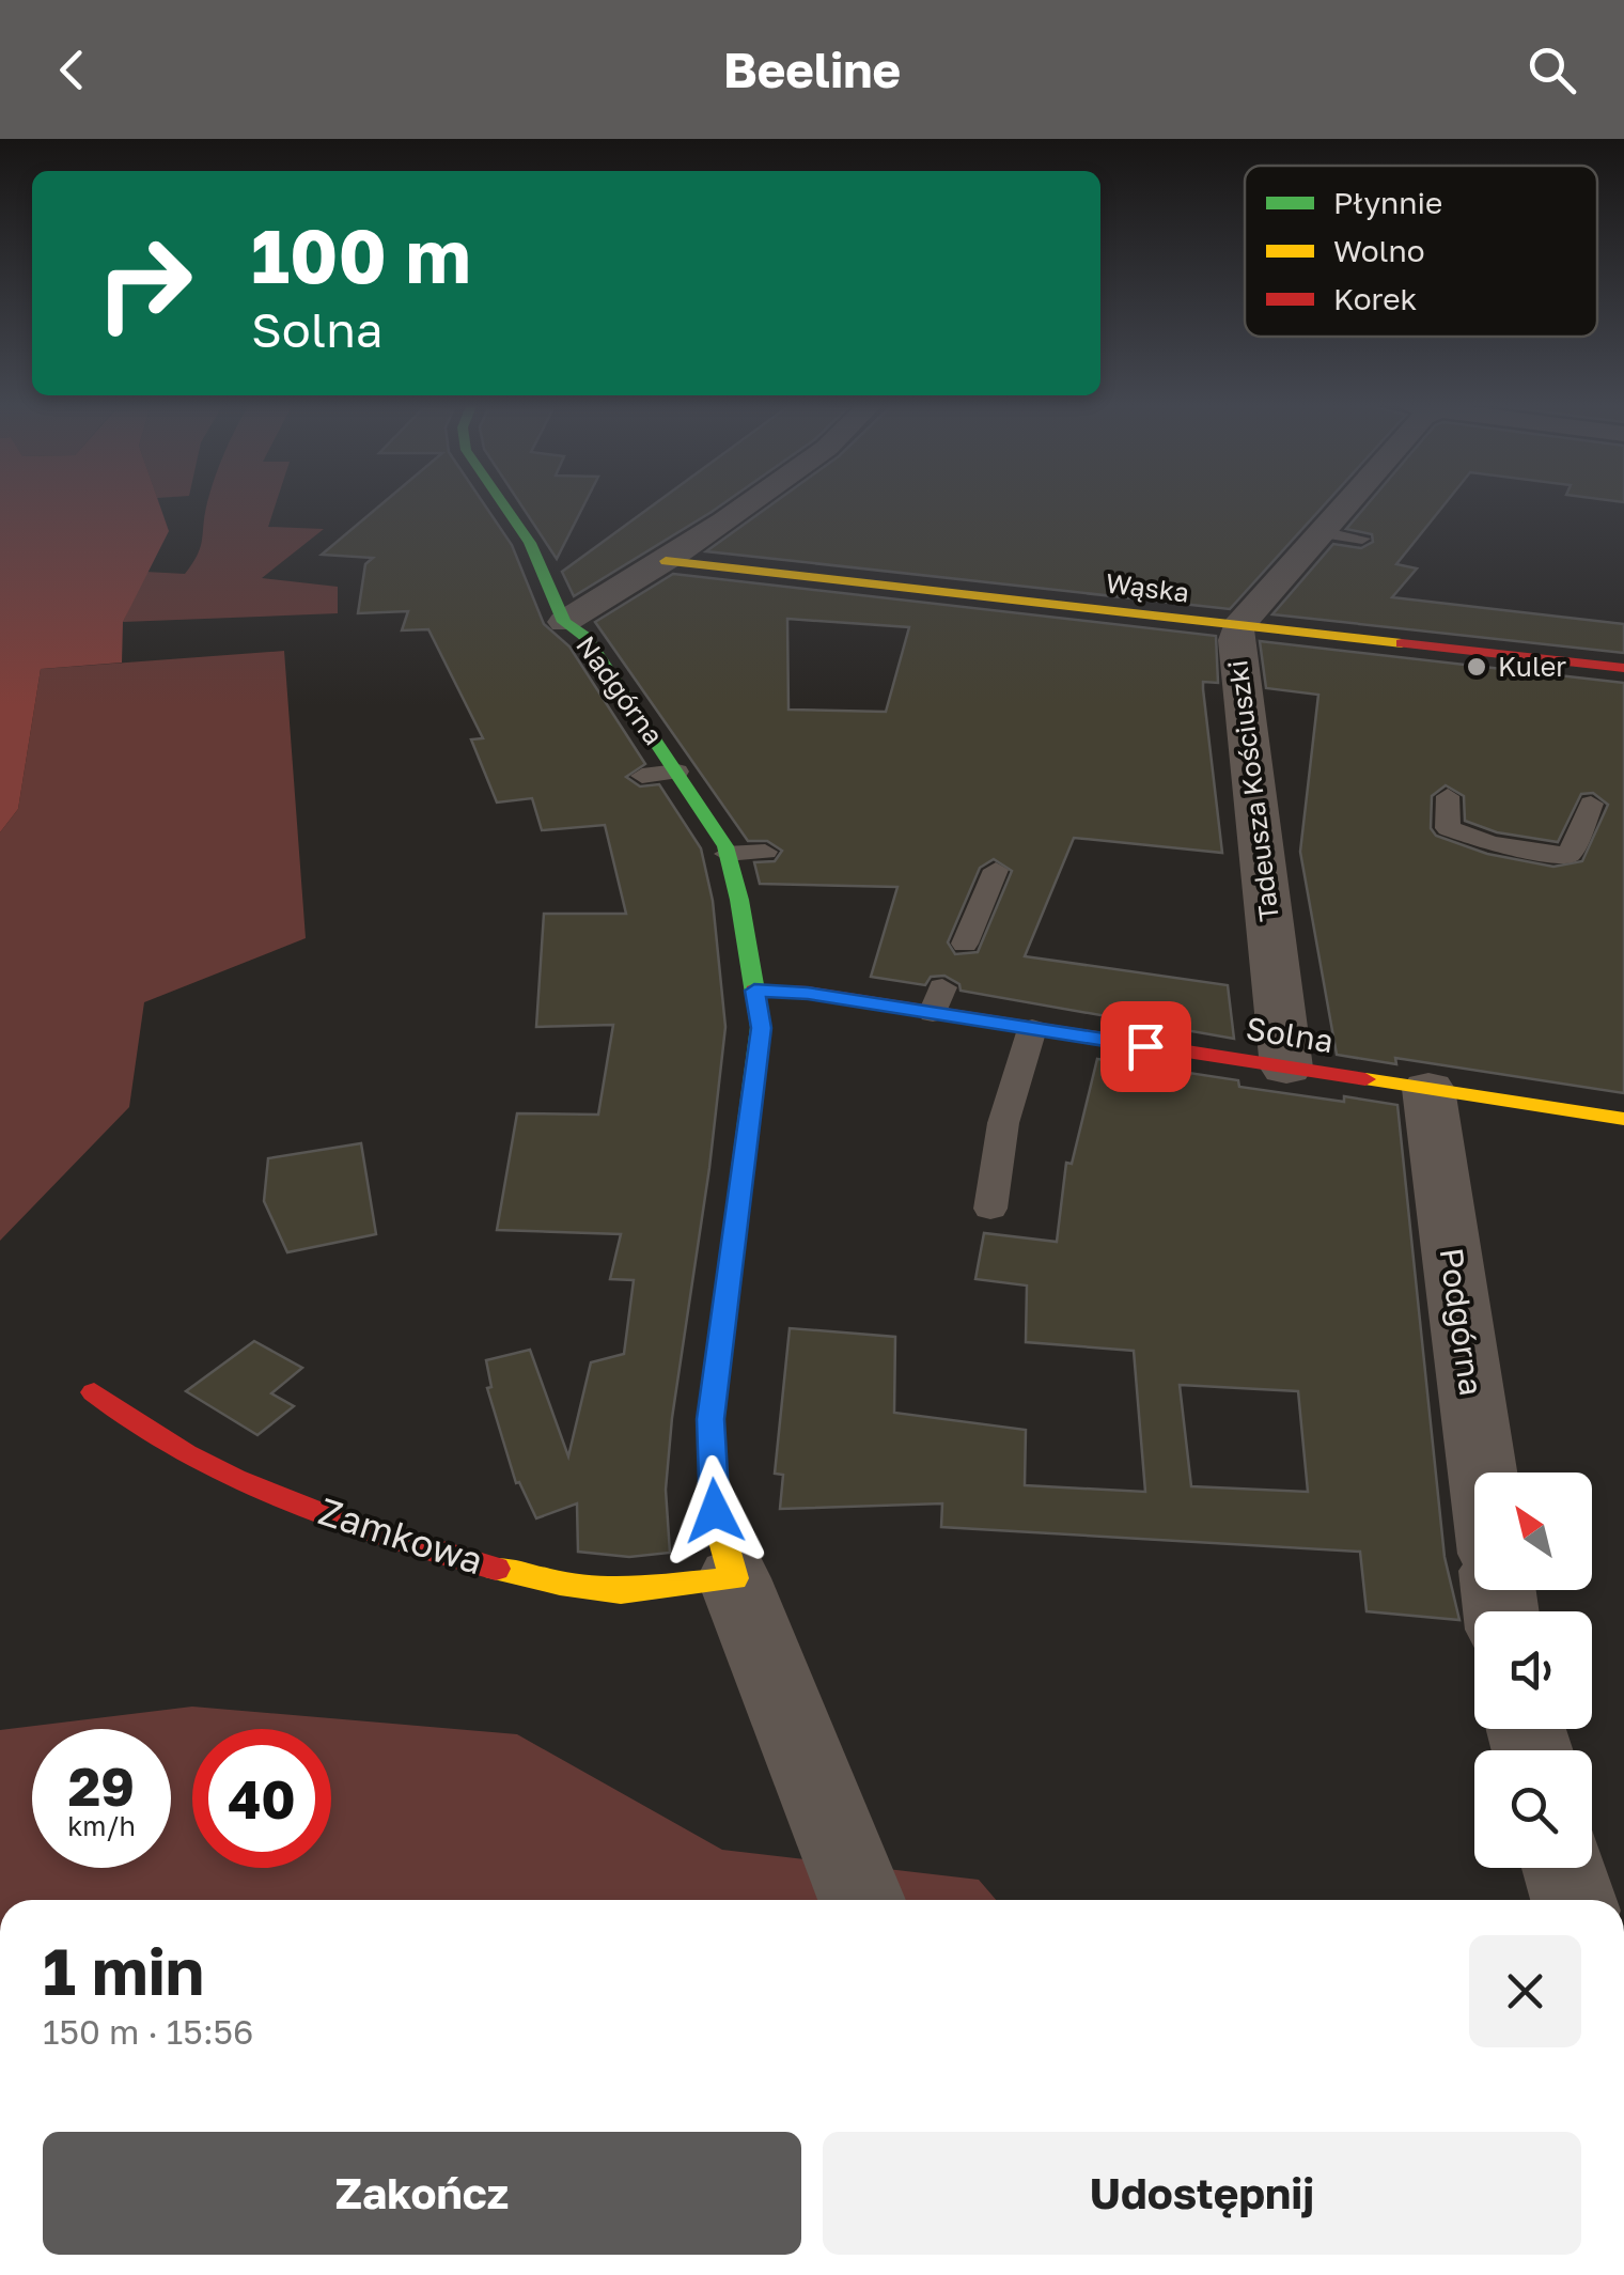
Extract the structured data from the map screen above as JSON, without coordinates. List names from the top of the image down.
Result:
{
  "streets": {
    "street": [
      "Wąska",
      "Nadgórna",
      "Tadeusza Kościuszki",
      "Solna",
      "Podgórna",
      "Zamkowa"
    ]
  },
  "crossings": [
    ["Wąska", "Nadgórna"],
    ["Wąska", "Tadeusza Kościuszki"],
    ["Nadgórna", "Solna"],
    ["Tadeusza Kościuszki", "Solna"],
    ["Solna", "Podgórna"]
  ],
  "places": ["Kuler"],
  "legend": ["Płynnie", "Wolno", "Korek"],
  "north": "top left",
  "page": {
    "header": "Beeline",
    "turn": ["100 m", "Solna"],
    "speed": "29 km/h",
    "limit": "40",
    "heading": ["1 min", "150 m · 15:56"],
    "buttons": ["Zakończ", "Udostępnij"]
  }
}
